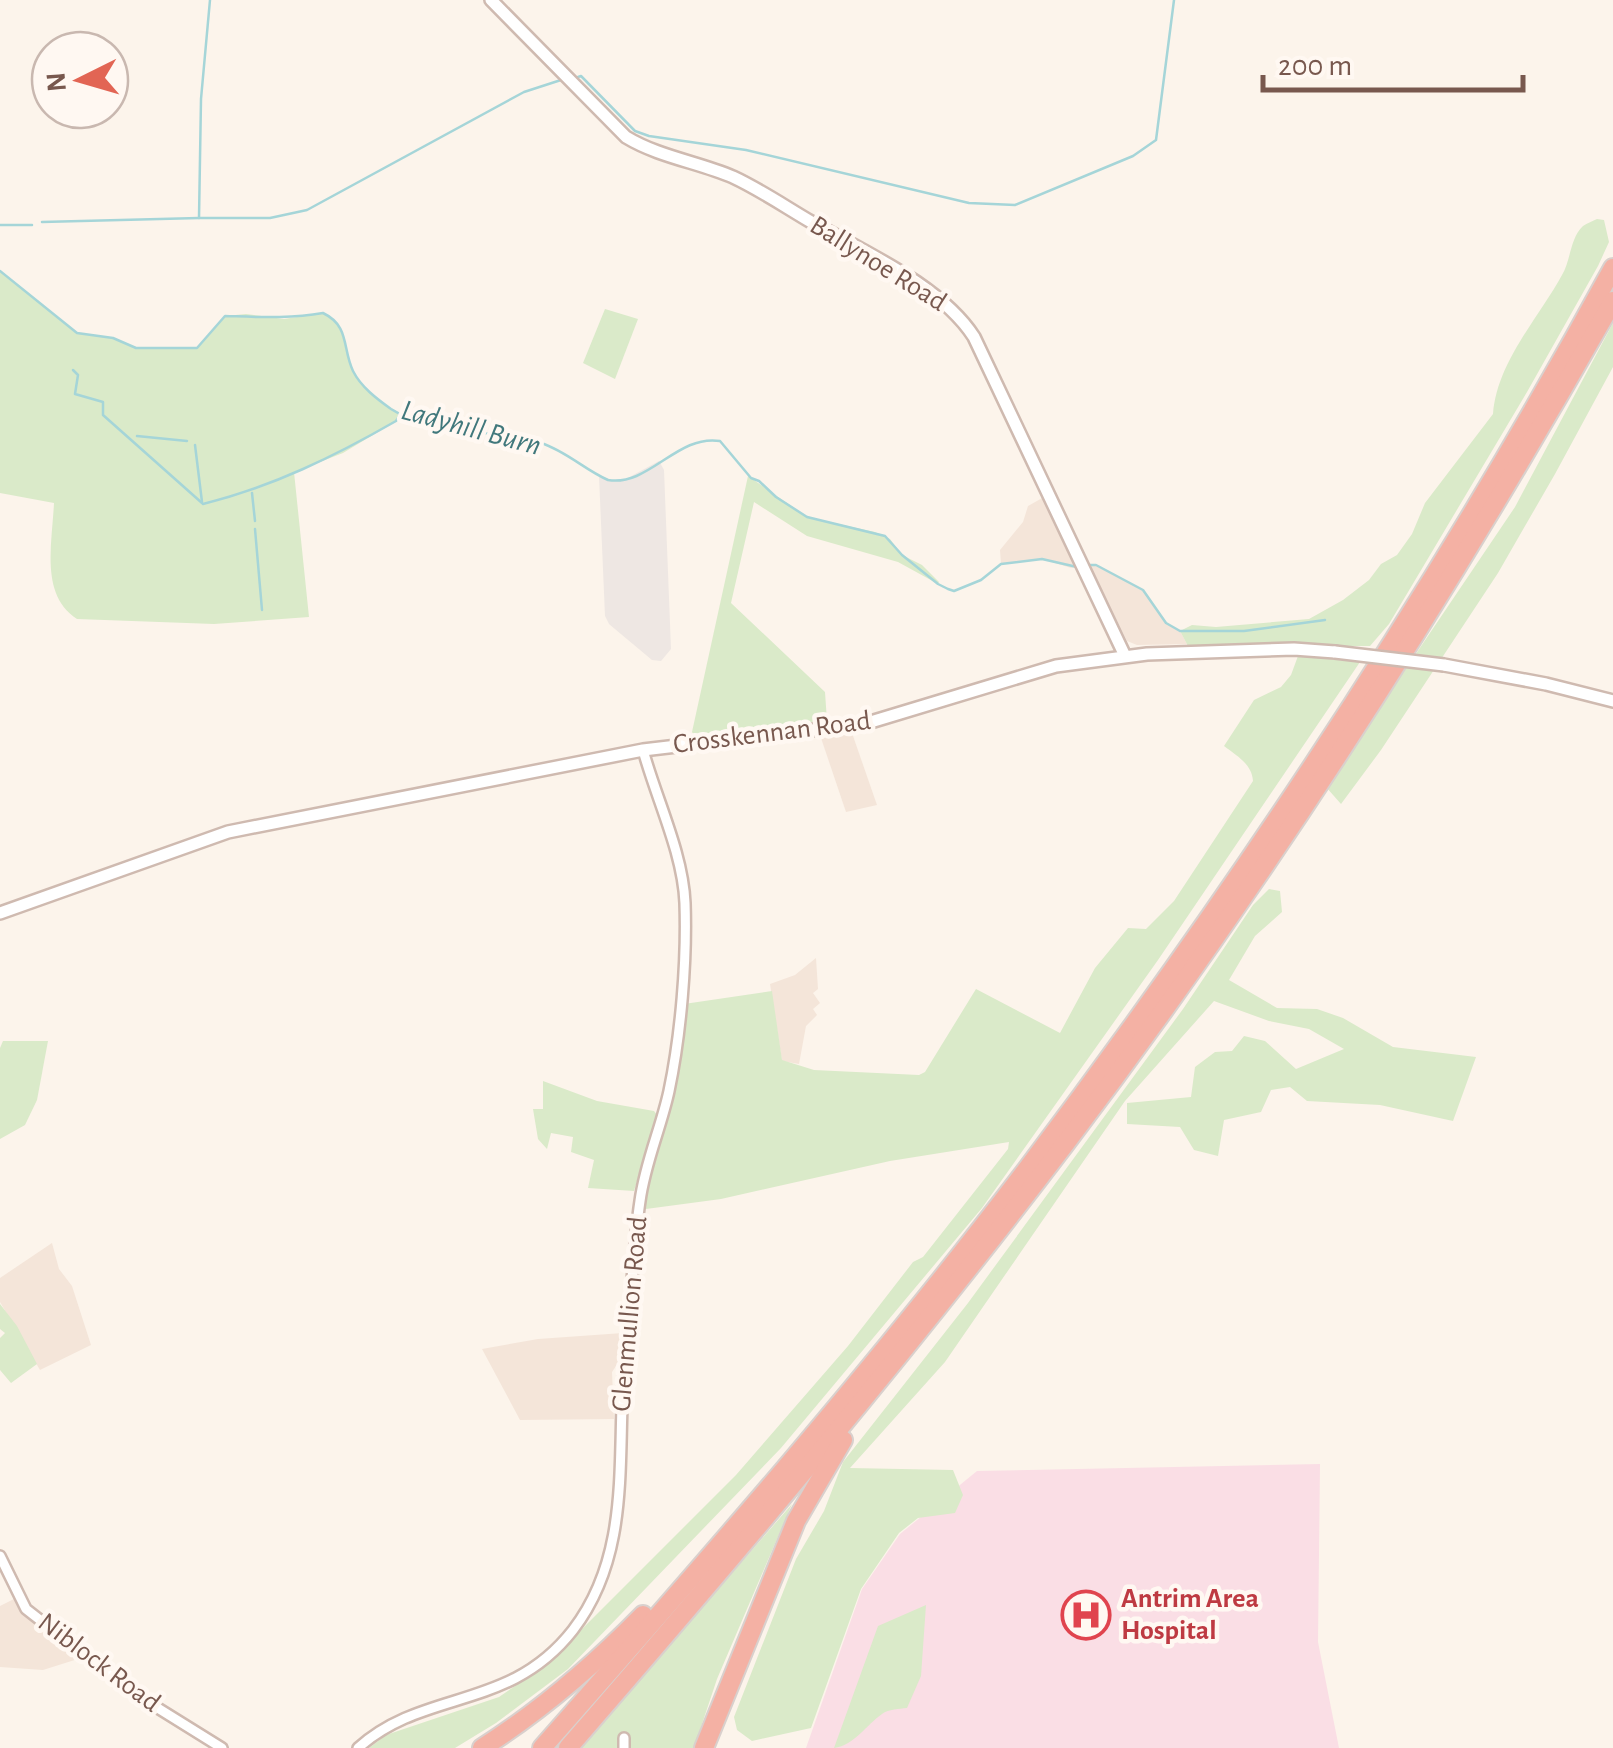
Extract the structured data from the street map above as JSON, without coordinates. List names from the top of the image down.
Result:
{
  "streets": {
    "street": [
      "Ballynoe Road",
      "Crosskennan Road",
      "Glenmullion Road",
      "Niblock Road"
    ]
  },
  "crossings": [
    ["Ballynoe Road", "Crosskennan Road"],
    ["Crosskennan Road", "Glenmullion Road"]
  ],
  "water": ["Ladyhill Burn"],
  "places": {
    "hospital": ["Antrim Area Hospital"]
  },
  "scale_bar": "200 m",
  "north": "left"
}
